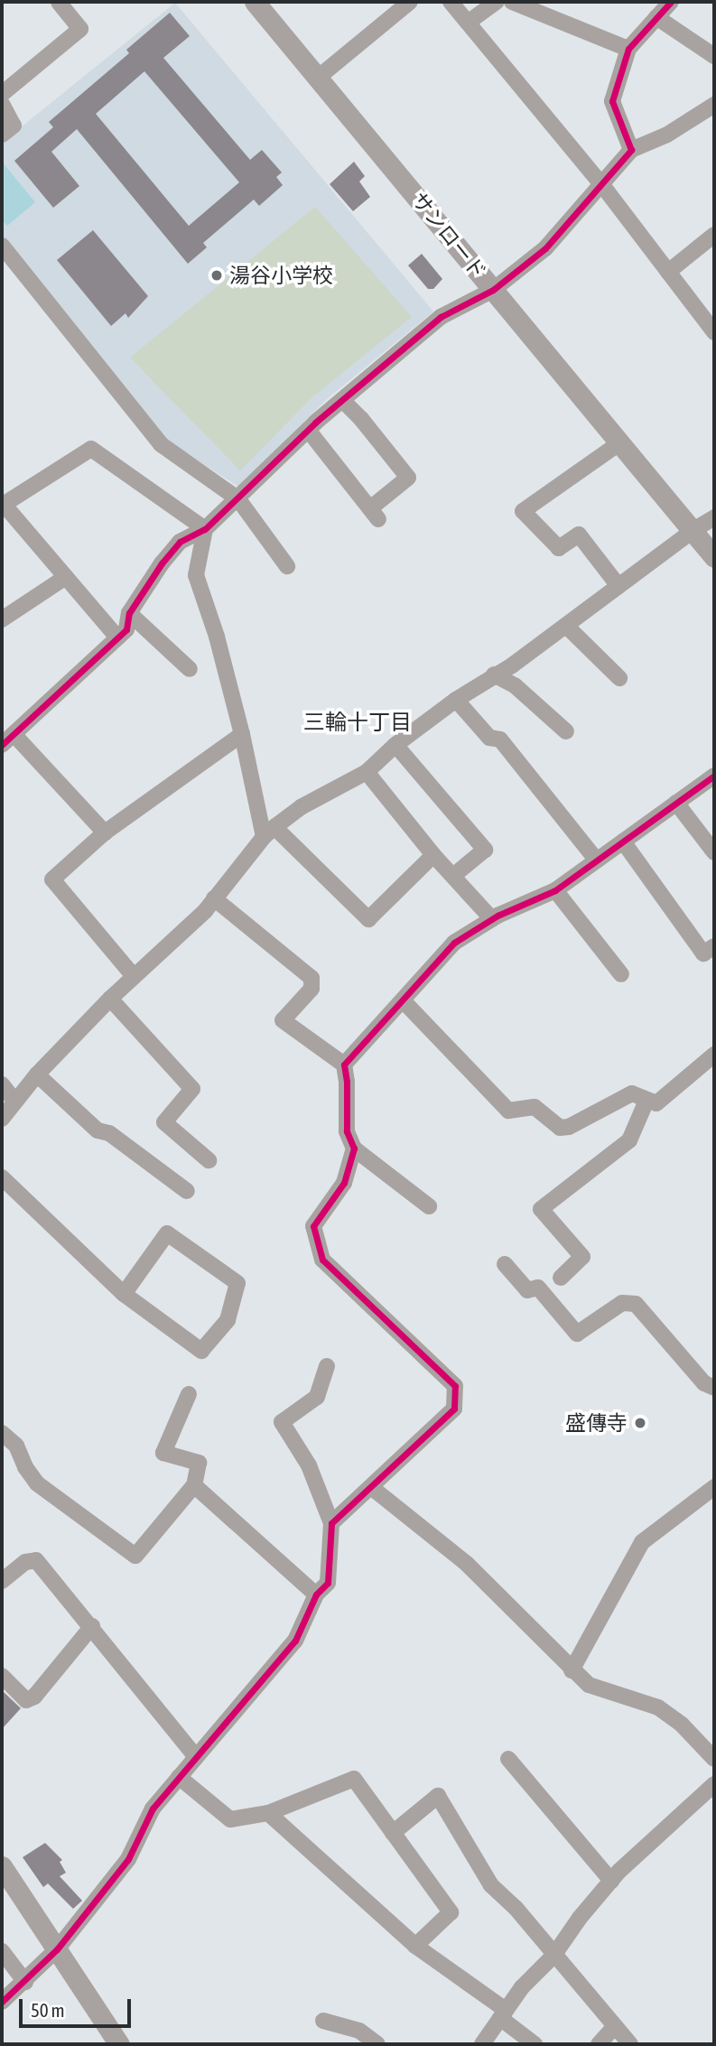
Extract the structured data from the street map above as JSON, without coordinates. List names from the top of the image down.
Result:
{
  "streets": {
    "street": ["サンロード"]
  },
  "districts": ["三輪十丁目"],
  "places": ["湯谷小学校", "盛傳寺"],
  "scale_bar": "50 m"
}
